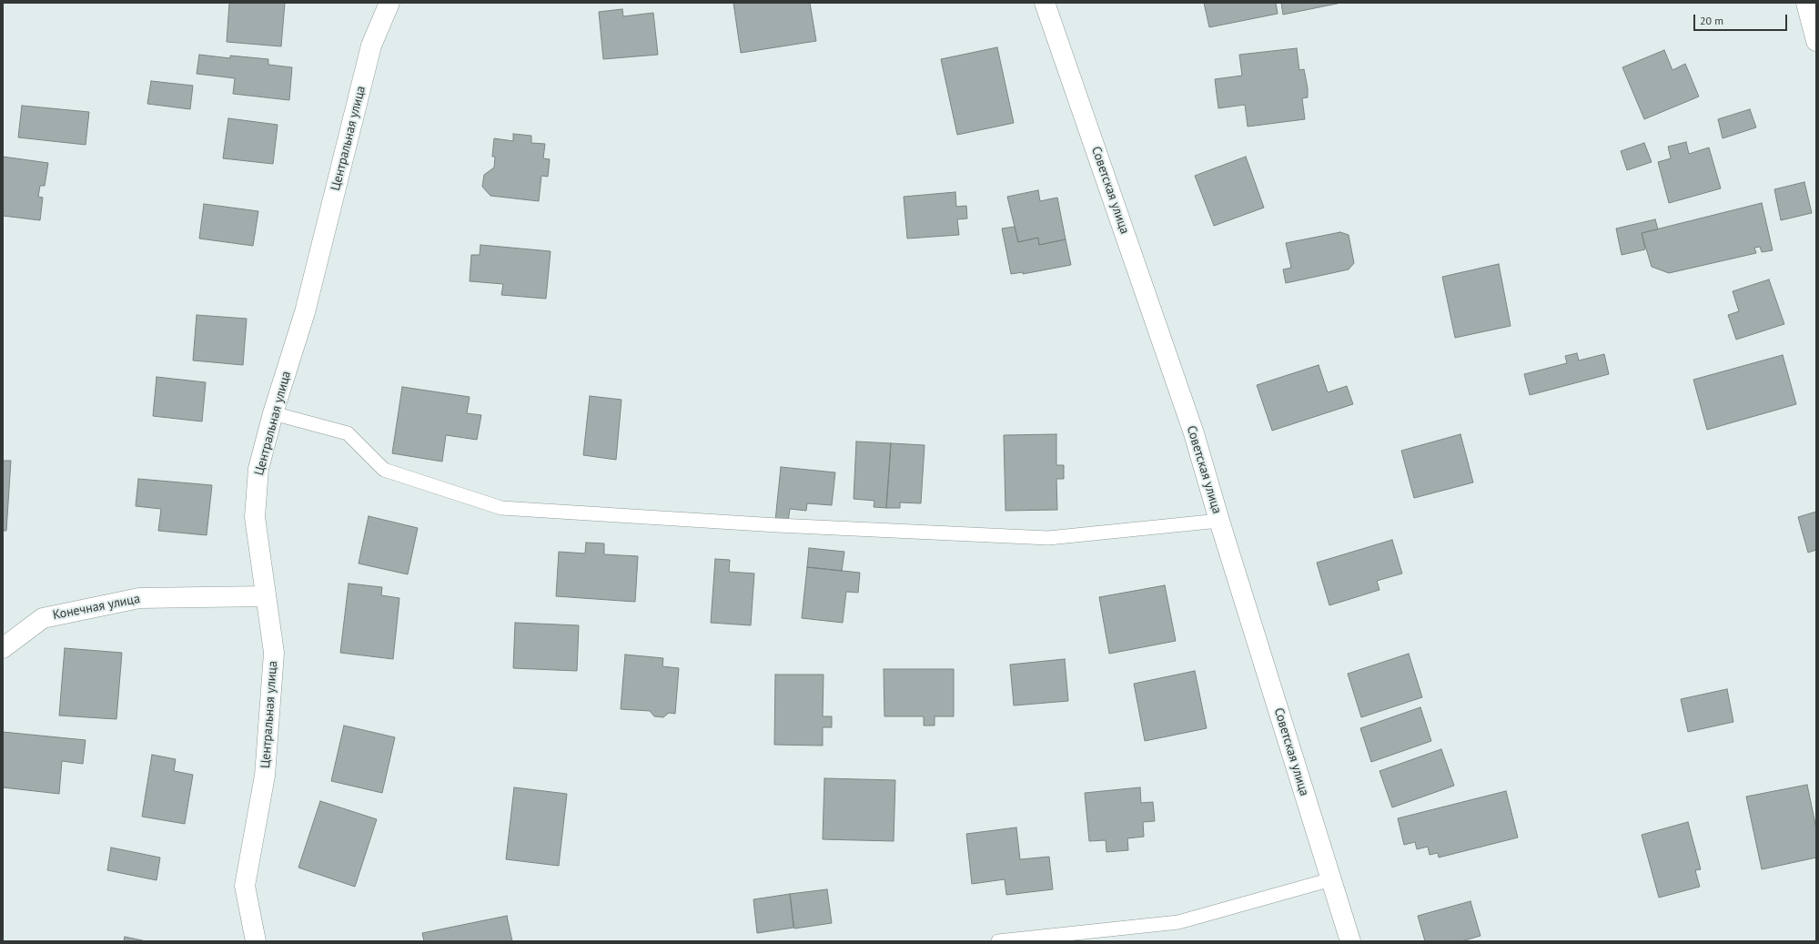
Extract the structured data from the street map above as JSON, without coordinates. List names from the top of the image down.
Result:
{
  "streets": {
    "street": ["Центральная улица", "Советская улица", "Конечная улица"]
  },
  "crossings": [
    ["Центральная улица", "Конечная улица"]
  ],
  "scale_bar": "20 m"
}
